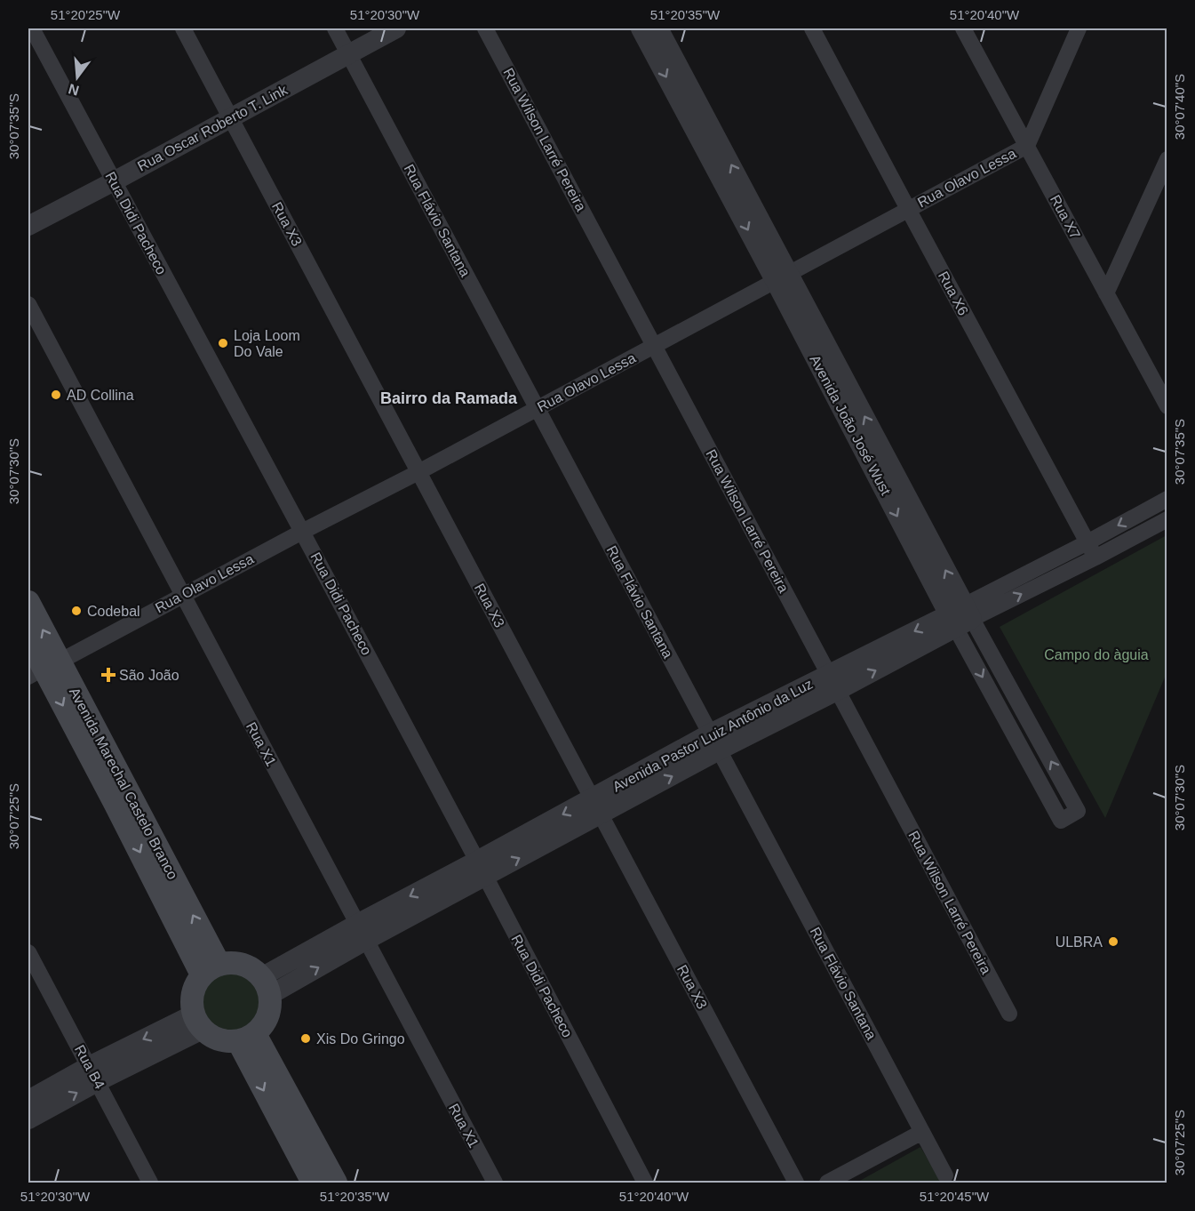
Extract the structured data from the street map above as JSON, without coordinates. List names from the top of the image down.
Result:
{
  "streets": {
    "main road": ["Avenida Marechal Castelo Branco"],
    "street": [
      "Rua Oscar Roberto T. Link",
      "Rua Wilson Larré Pereira",
      "Rua Olavo Lessa",
      "Rua X7",
      "Rua Flávio Santana",
      "Rua Didi Pacheco",
      "Rua X3",
      "Rua X6",
      "Avenida João José Wust",
      "Avenida Pastor Luiz Antônio da Luz",
      "Rua X1",
      "Rua B4"
    ]
  },
  "crossings": [
    ["Rua Oscar Roberto T. Link", "Rua Flávio Santana"],
    ["Rua Oscar Roberto T. Link", "Rua Didi Pacheco"],
    ["Rua Oscar Roberto T. Link", "Rua X3"],
    ["Rua Wilson Larré Pereira", "Rua Olavo Lessa"],
    ["Rua Wilson Larré Pereira", "Avenida Pastor Luiz Antônio da Luz"],
    ["Rua Olavo Lessa", "Rua X7"],
    ["Rua Olavo Lessa", "Rua Flávio Santana"],
    ["Rua Olavo Lessa", "Rua Didi Pacheco"],
    ["Rua Olavo Lessa", "Rua X3"],
    ["Rua Olavo Lessa", "Rua X6"],
    ["Rua Olavo Lessa", "Avenida João José Wust"],
    ["Rua Olavo Lessa", "Rua X1"],
    ["Rua Olavo Lessa", "Avenida Marechal Castelo Branco"],
    ["Rua Flávio Santana", "Avenida Pastor Luiz Antônio da Luz"],
    ["Rua Didi Pacheco", "Avenida Pastor Luiz Antônio da Luz"],
    ["Rua X3", "Avenida Pastor Luiz Antônio da Luz"],
    ["Rua X6", "Avenida Pastor Luiz Antônio da Luz"],
    ["Avenida João José Wust", "Avenida Pastor Luiz Antônio da Luz"],
    ["Avenida Pastor Luiz Antônio da Luz", "Rua X1"],
    ["Avenida Pastor Luiz Antônio da Luz", "Avenida Marechal Castelo Branco"]
  ],
  "districts": ["Bairro da Ramada"],
  "parks": ["Campo do àguia"],
  "places": {
    "other": [
      "Loja Loom Do Vale",
      "AD Collina",
      "Codebal",
      "ULBRA",
      "Xis Do Gringo"
    ],
    "health": ["São João"]
  },
  "north": "bottom",
  "coordinates": [
    "51°20'25\"W",
    "51°20'30\"W",
    "51°20'35\"W",
    "51°20'40\"W",
    "30°07'40\"S",
    "30°07'35\"S",
    "30°07'30\"S",
    "30°07'25\"S",
    "51°20'45\"W"
  ]
}
